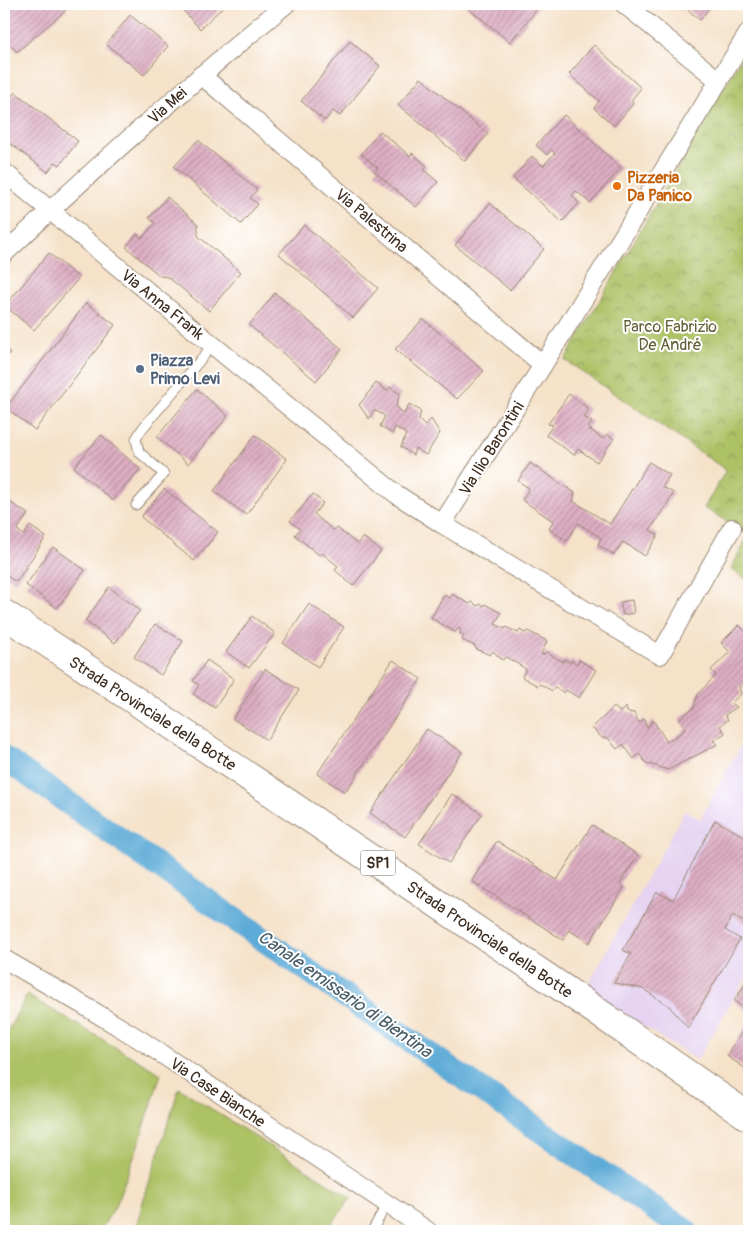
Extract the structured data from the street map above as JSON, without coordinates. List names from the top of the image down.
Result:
{
  "streets": {
    "main road": ["Strada Provinciale della Botte", "SP1"],
    "street": [
      "Via Mei",
      "Via Palestrina",
      "Via Anna Frank",
      "Via Ilio Barontini",
      "Via Case Bianche"
    ]
  },
  "crossings": [
    ["Via Mei", "Via Palestrina"],
    ["Via Mei", "Via Anna Frank"],
    ["Via Palestrina", "Via Ilio Barontini"],
    ["Via Anna Frank", "Via Ilio Barontini"]
  ],
  "water": ["Canale emissario di Bientina"],
  "parks": ["Parco Fabrizio De André"],
  "places": ["Pizzeria Da Panico", "Piazza Primo Levi"]
}
